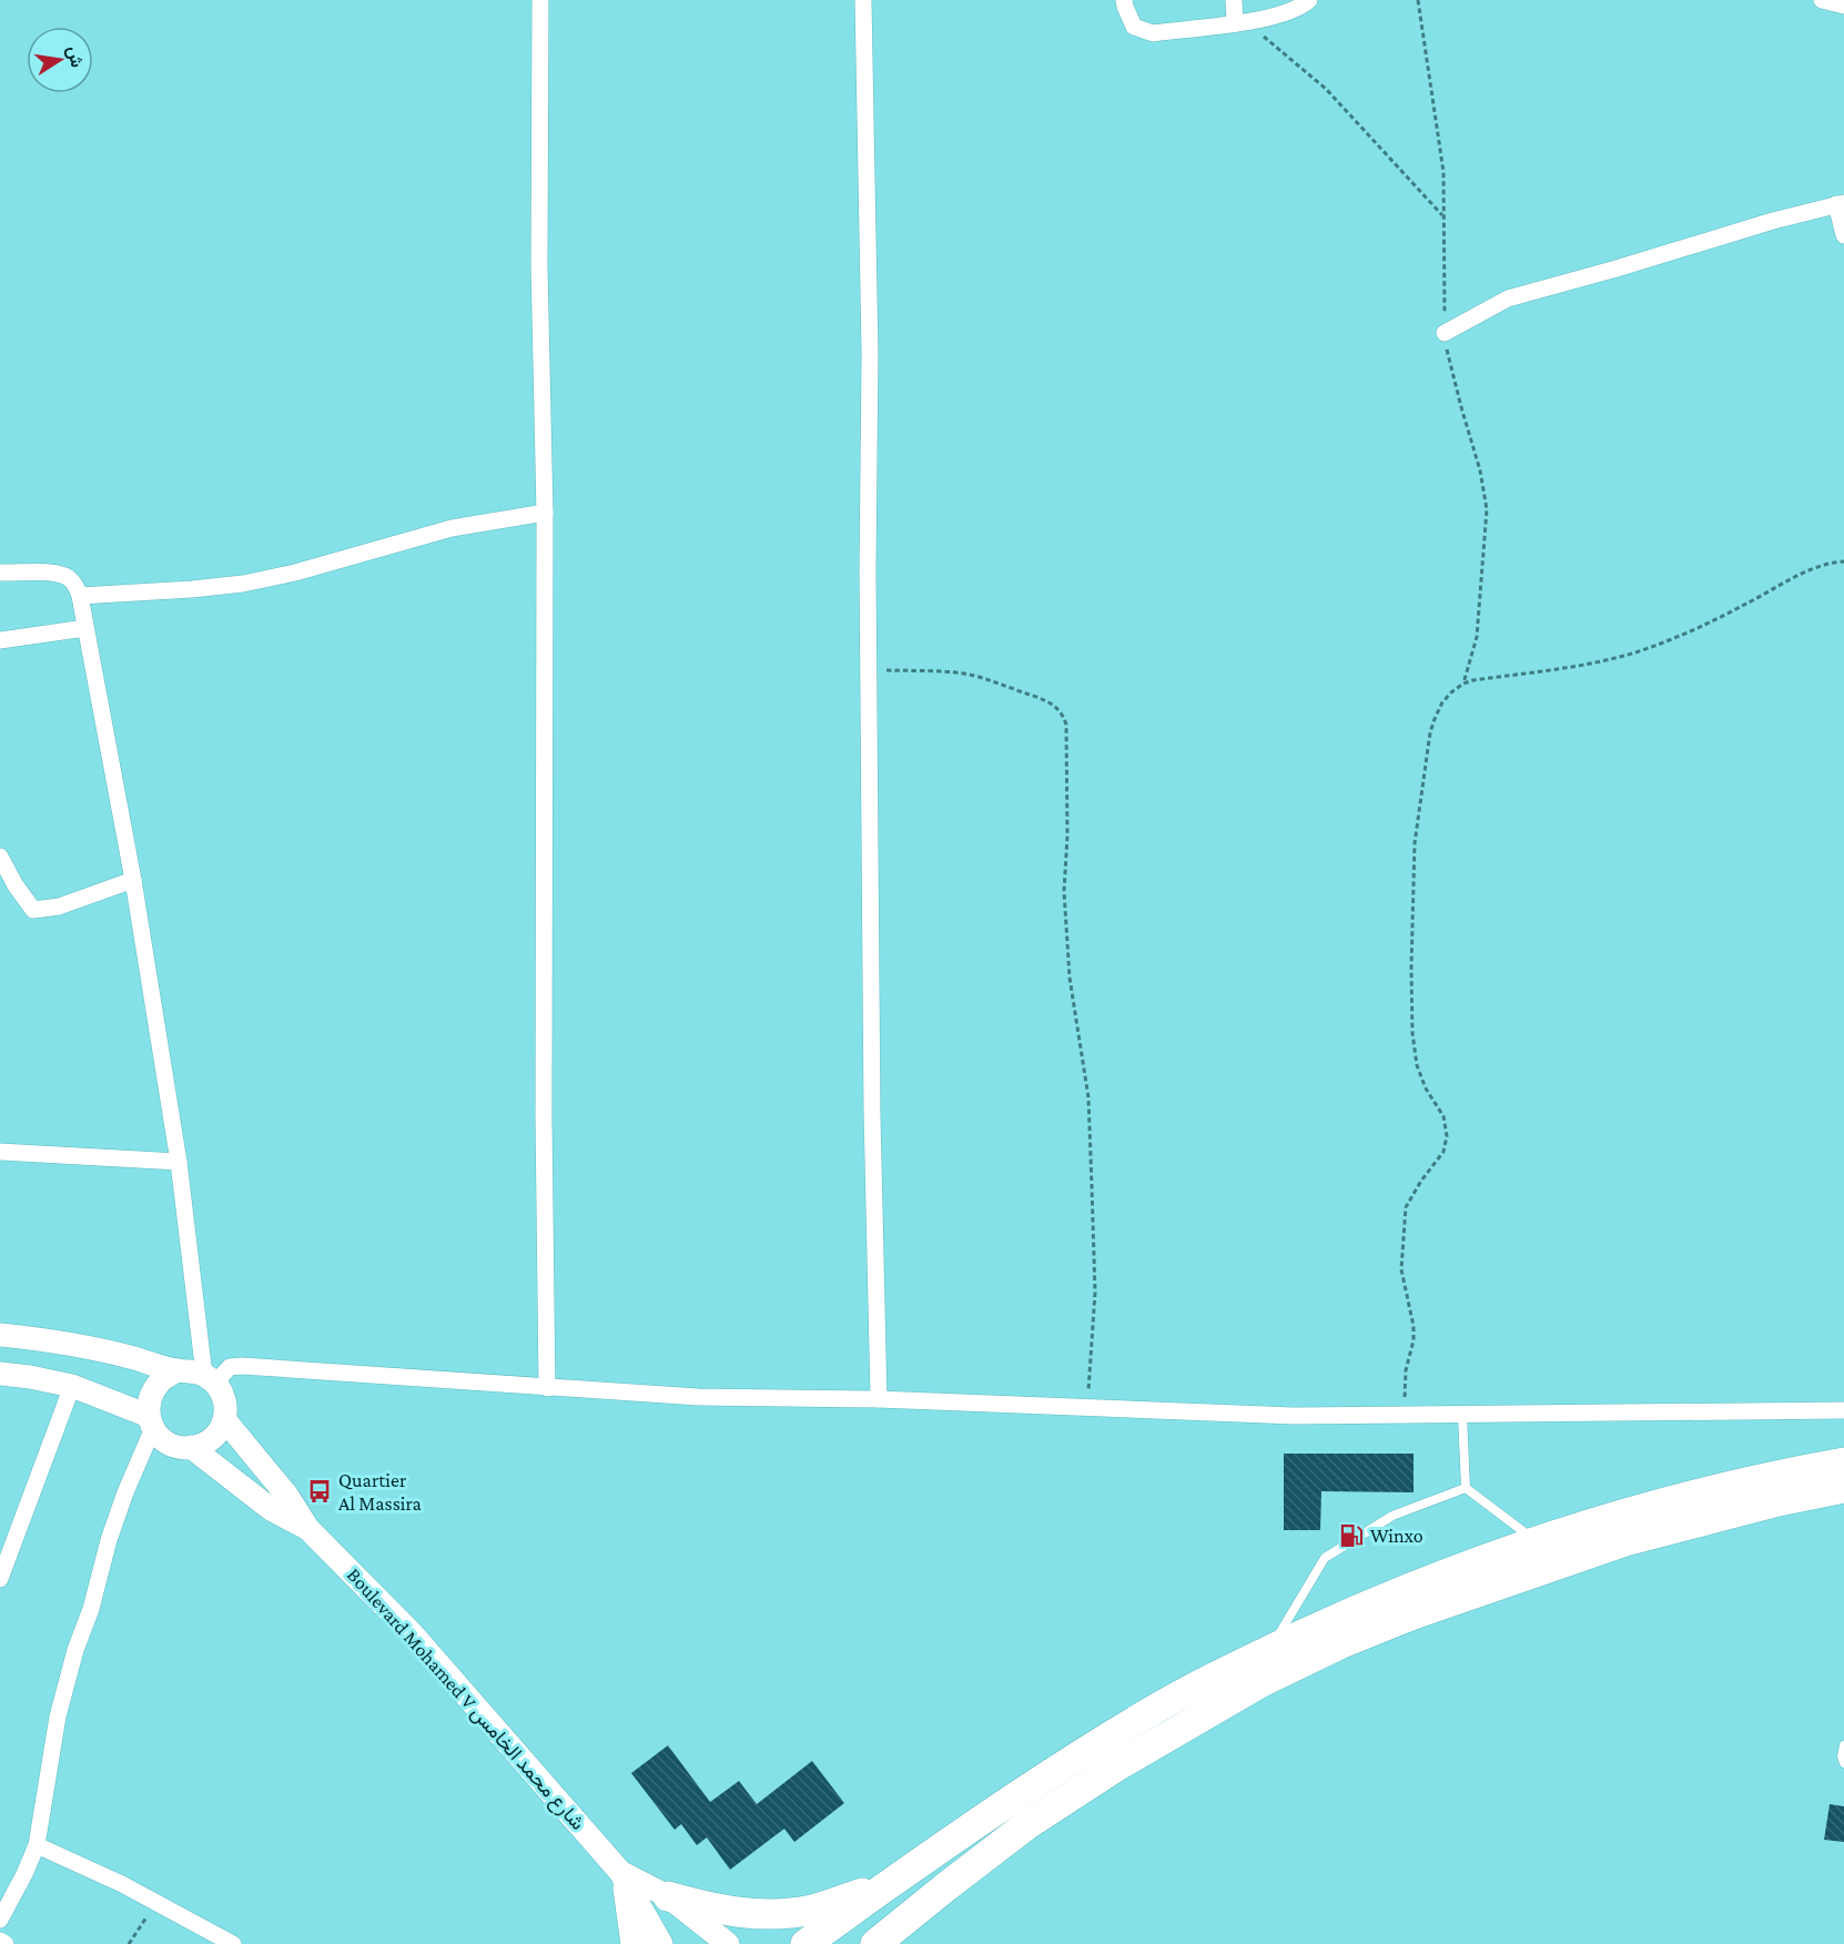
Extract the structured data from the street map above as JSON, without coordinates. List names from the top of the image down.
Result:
{
  "streets": {
    "street": ["Boulevard Mohamed V شارع محمد الخامس"]
  },
  "places": {
    "bus stop": ["Quartier Al Massira"],
    "fuel station": ["Winxo"]
  },
  "north": "right"
}
